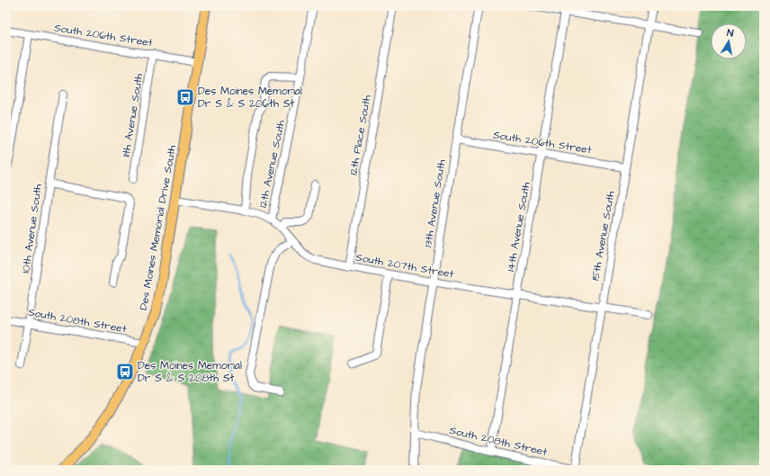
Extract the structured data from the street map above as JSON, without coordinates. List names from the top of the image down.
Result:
{
  "streets": {
    "main road": ["Des Moines Memorial Drive South"],
    "street": [
      "South 206th Street",
      "11th Avenue South",
      "12th Place South",
      "12th Avenue South",
      "13th Avenue South",
      "14th Avenue South",
      "10th Avenue South",
      "15th Avenue South",
      "South 207th Street",
      "South 208th Street"
    ]
  },
  "crossings": [
    ["South 206th Street", "11th Avenue South"],
    ["South 206th Street", "13th Avenue South"],
    ["South 206th Street", "14th Avenue South"],
    ["South 206th Street", "Des Moines Memorial Drive South"],
    ["South 206th Street", "15th Avenue South"],
    ["12th Place South", "South 207th Street"],
    ["12th Avenue South", "South 207th Street"],
    ["13th Avenue South", "South 207th Street"],
    ["13th Avenue South", "South 208th Street"],
    ["14th Avenue South", "South 207th Street"],
    ["14th Avenue South", "South 208th Street"],
    ["Des Moines Memorial Drive South", "South 207th Street"],
    ["Des Moines Memorial Drive South", "South 208th Street"],
    ["10th Avenue South", "South 208th Street"],
    ["15th Avenue South", "South 207th Street"],
    ["15th Avenue South", "South 208th Street"]
  ],
  "places": {
    "bus stop": ["Des Moines Memorial Dr S & S 206th St", "Des Moines Memorial Dr S & S 208th St"]
  },
  "north": "top"
}
